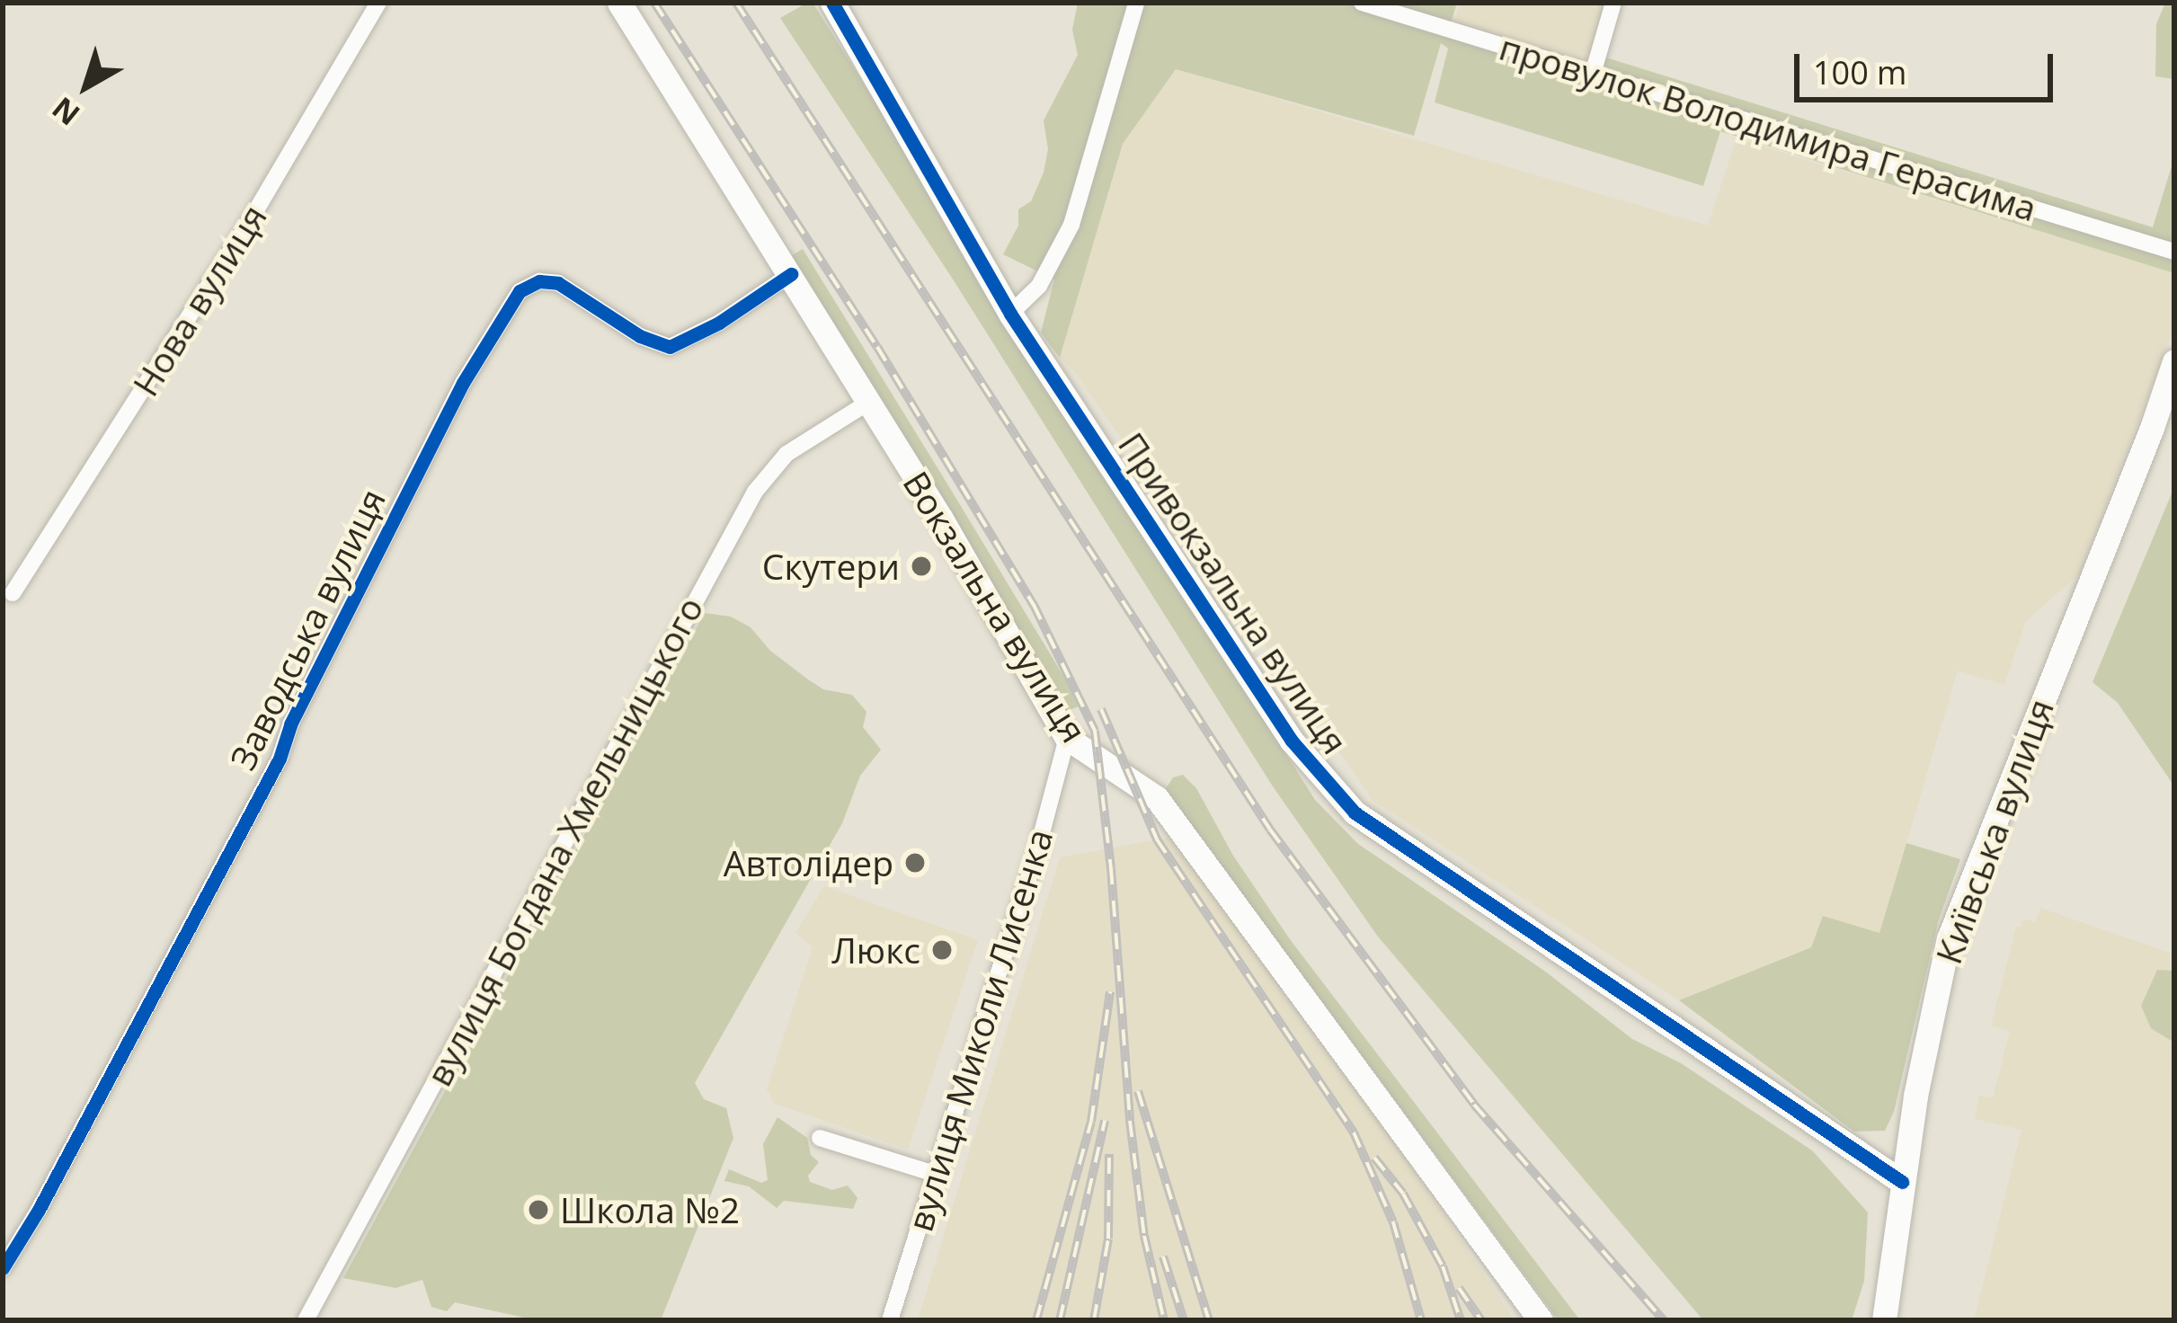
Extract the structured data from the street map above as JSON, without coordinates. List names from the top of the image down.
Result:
{
  "streets": {
    "street": [
      "провулок Володимира Герасима",
      "Нова вулиця",
      "Привокзальна вулиця",
      "Вокзальна вулиця",
      "Заводська вулиця",
      "Київська вулиця",
      "вулиця Богдана Хмельницького",
      "вулиця Миколи Лисенка"
    ]
  },
  "crossings": [
    ["Привокзальна вулиця", "Київська вулиця"],
    ["Вокзальна вулиця", "Заводська вулиця"],
    ["Вокзальна вулиця", "вулиця Богдана Хмельницького"],
    ["Вокзальна вулиця", "вулиця Миколи Лисенка"]
  ],
  "places": [
    "Скутери",
    "Автолідер",
    "Люкс",
    "Школа №2"
  ],
  "scale_bar": "100 m",
  "north": "bottom left"
}
